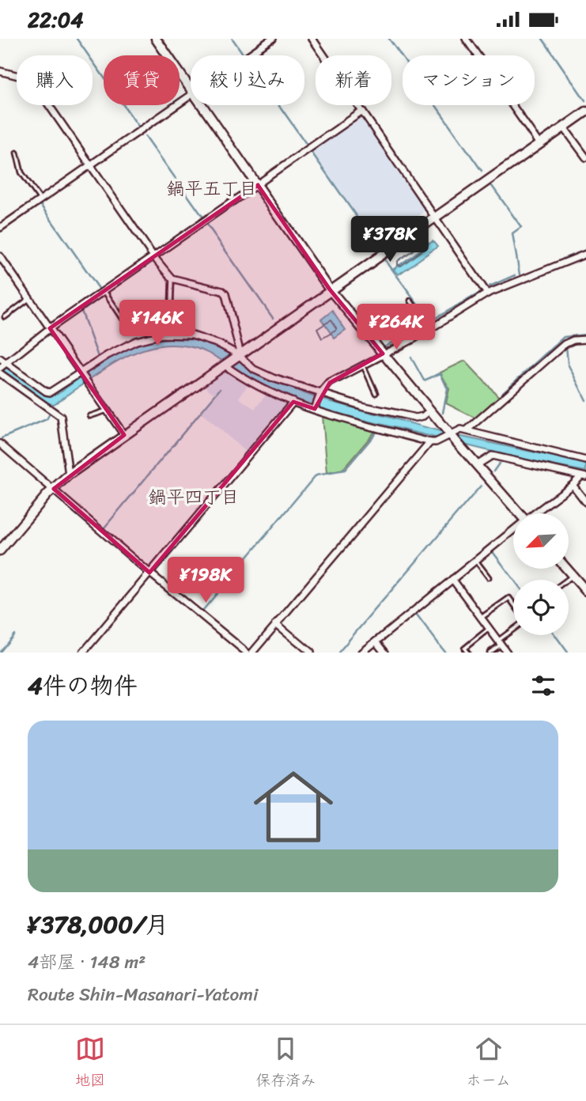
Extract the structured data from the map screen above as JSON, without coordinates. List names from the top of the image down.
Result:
{
  "districts": ["鍋平五丁目", "鍋平四丁目"],
  "north": "bottom left",
  "page": {
    "status": "22:04",
    "chip": [
      "購入",
      "賃貸",
      "絞り込み",
      "新着",
      "マンション"
    ],
    "price": [
      "¥378K",
      "¥146K",
      "¥264K",
      "¥198K"
    ],
    "heading": "4件の物件",
    "list": [
      {
        "name": "¥378,000/月",
        "note": "4部屋 · 148 m² · Route Shin-Masanari-Yatomi"
      }
    ],
    "tabs": ["地図", "保存済み", "ホーム"]
  }
}
